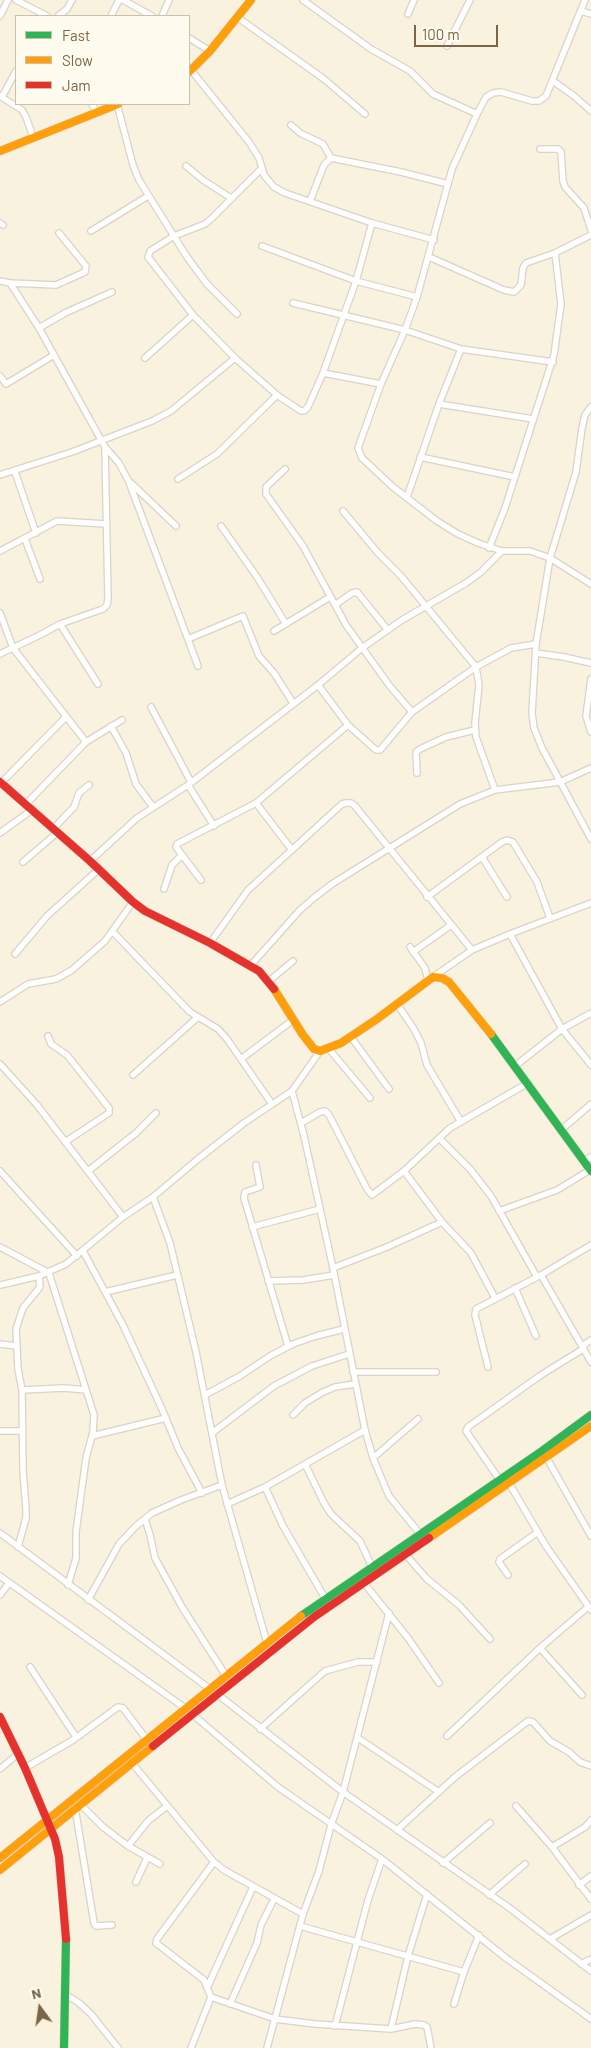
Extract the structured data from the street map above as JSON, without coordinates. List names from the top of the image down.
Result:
{
  "legend": ["Fast", "Slow", "Jam"],
  "scale_bar": "100 m",
  "north": "top"
}
